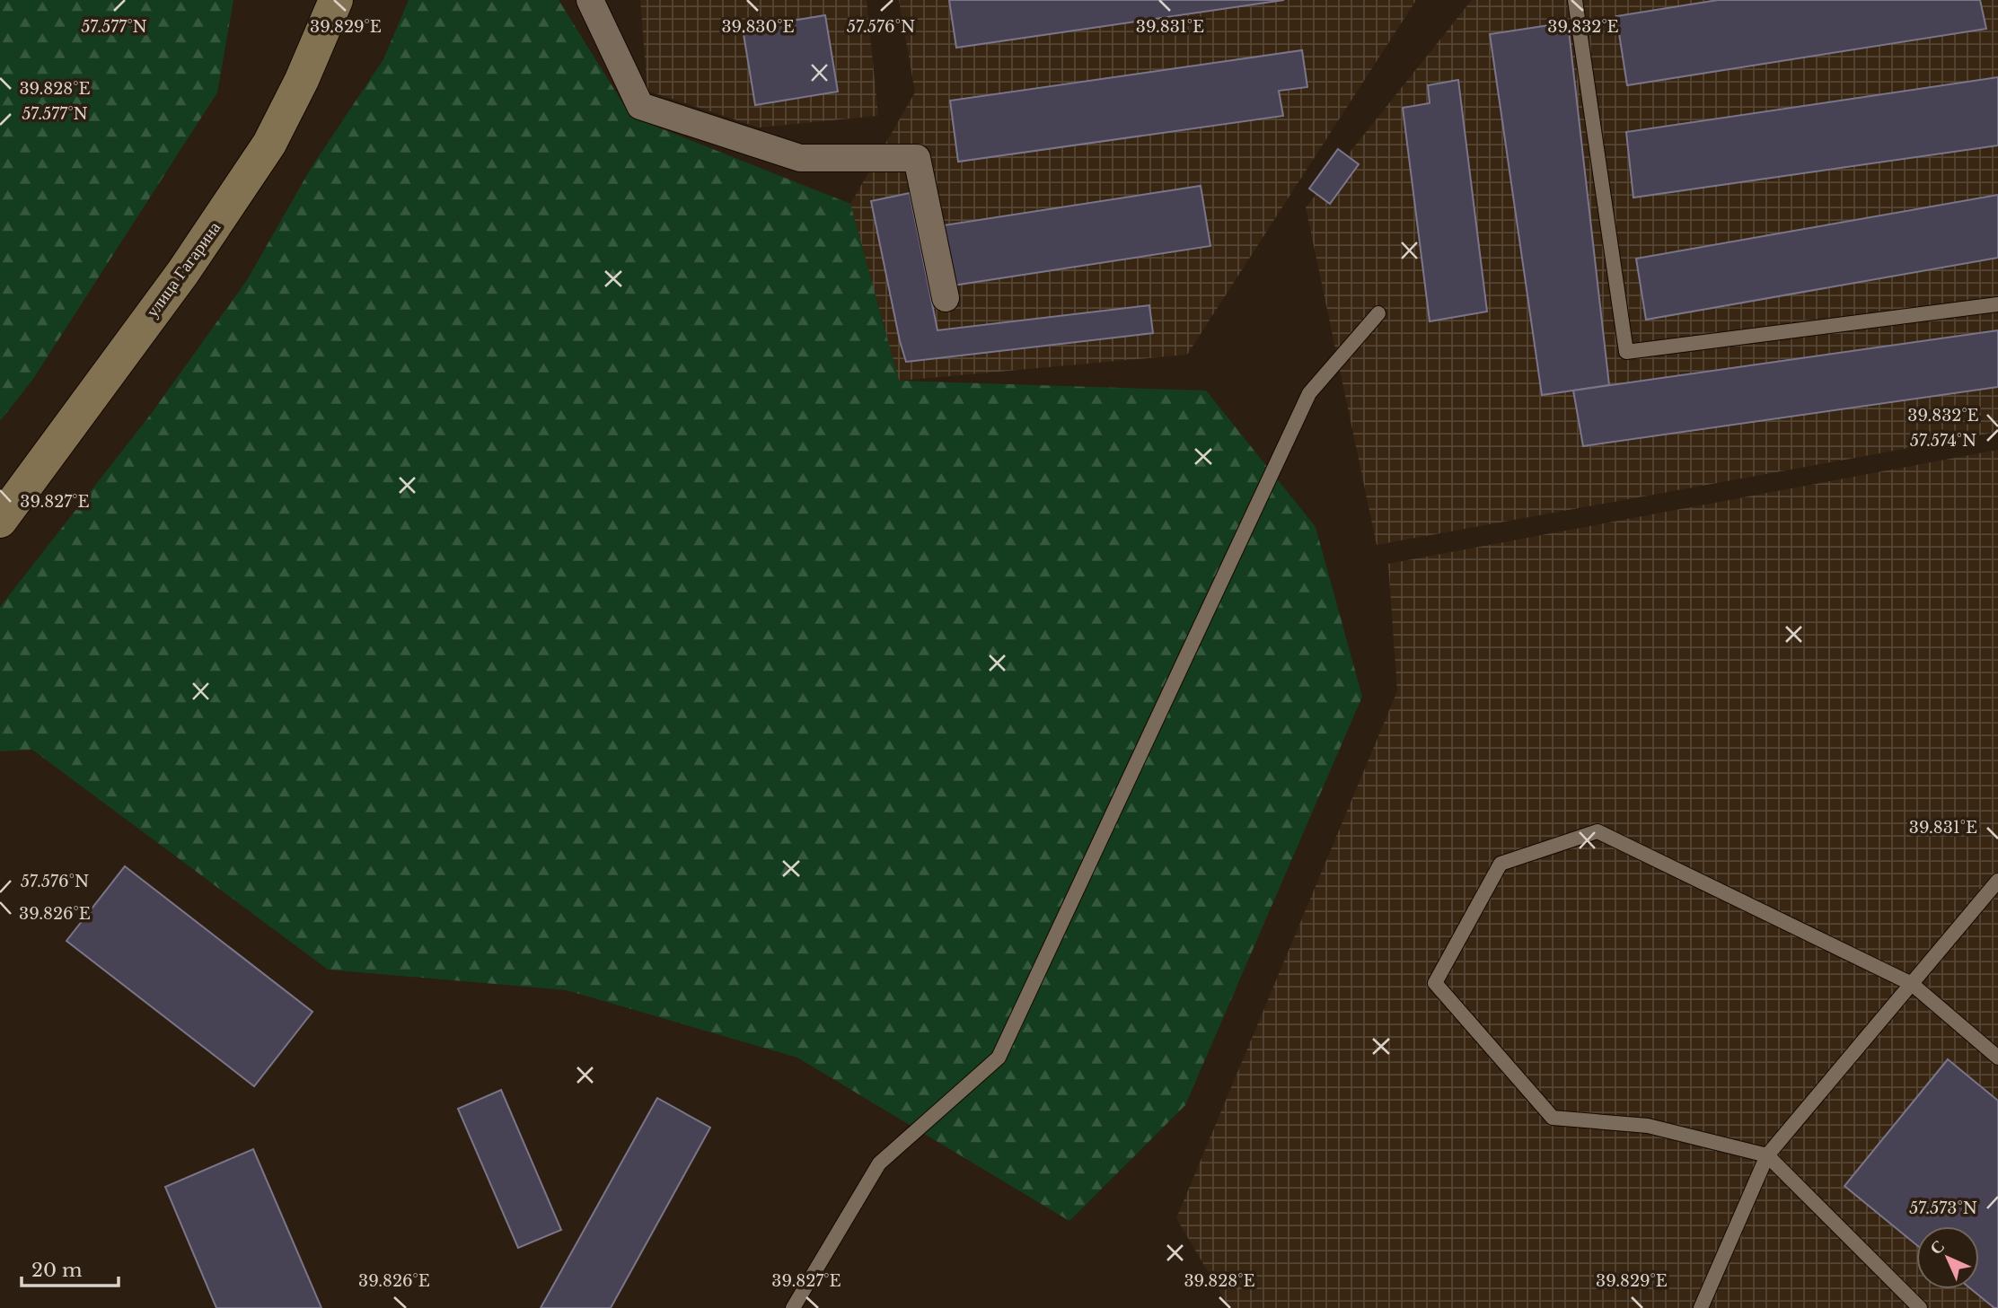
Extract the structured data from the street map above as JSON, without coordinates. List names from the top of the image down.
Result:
{
  "streets": {
    "main road": ["улица Гагарина"]
  },
  "scale_bar": "20 m",
  "north": "top left",
  "coordinates": [
    "39.831°E",
    "57.577°N",
    "39.829°E",
    "39.830°E",
    "39.832°E",
    "57.576°N",
    "39.828°E",
    "57.574°N",
    "39.827°E",
    "39.826°E",
    "57.573°N"
  ]
}
